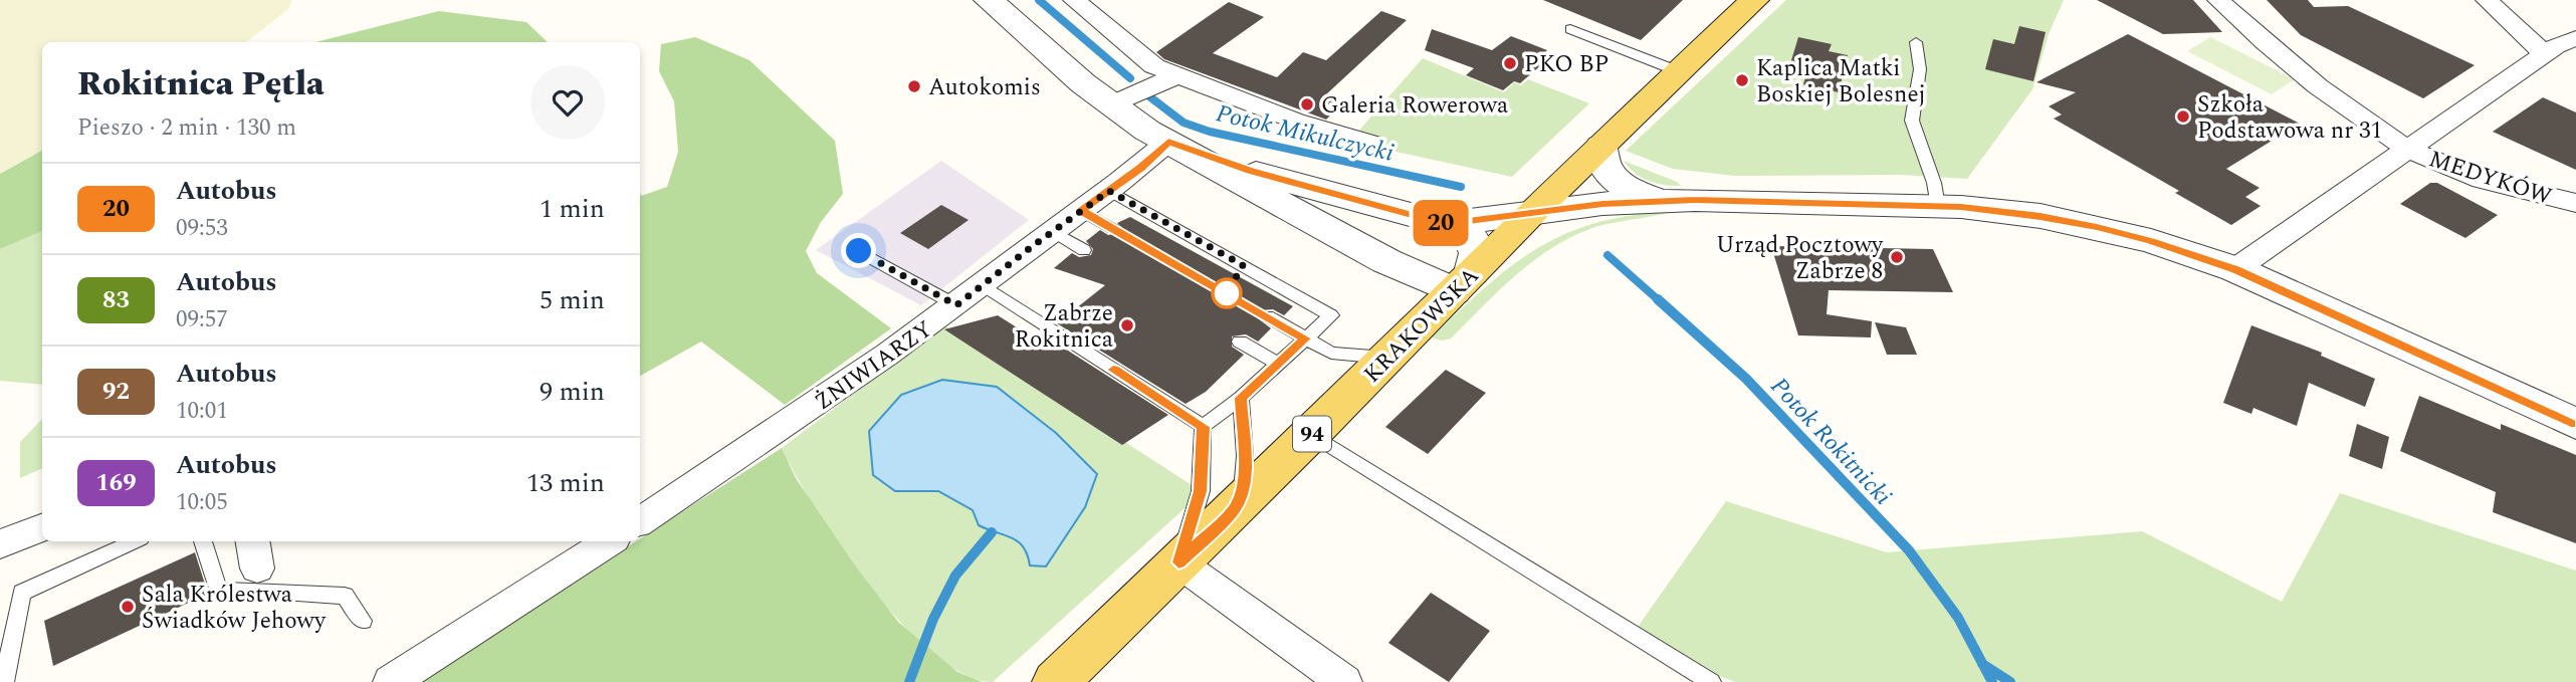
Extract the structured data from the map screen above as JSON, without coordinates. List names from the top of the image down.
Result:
{
  "streets": {
    "main road": ["KRAKOWSKA", "94"],
    "street": ["MEDYKÓW", "ŻNIWIARZY"]
  },
  "water": ["Potok Mikulczycki", "Potok Rokitnicki"],
  "places": [
    "PKO BP",
    "Kaplica Matki Boskiej Bolesnej",
    "Autokomis",
    "Galeria Rowerowa",
    "Szkoła Podstawowa nr 31",
    "Urząd Pocztowy Zabrze 8",
    "Zabrze Rokitnica",
    "Sala Królestwa Świadków Jehowy"
  ],
  "lines": ["bus line 20"],
  "page": {
    "on_map": "20",
    "heading": ["Rokitnica Pętla", "Pieszo · 2 min · 130 m"],
    "list": [
      {
        "mark": "20",
        "name": "Autobus",
        "note": "09:53",
        "value": "1 min"
      },
      {
        "mark": "83",
        "name": "Autobus",
        "note": "09:57",
        "value": "5 min"
      },
      {
        "mark": "92",
        "name": "Autobus",
        "note": "10:01",
        "value": "9 min"
      },
      {
        "mark": "169",
        "name": "Autobus",
        "note": "10:05",
        "value": "13 min"
      }
    ]
  }
}
